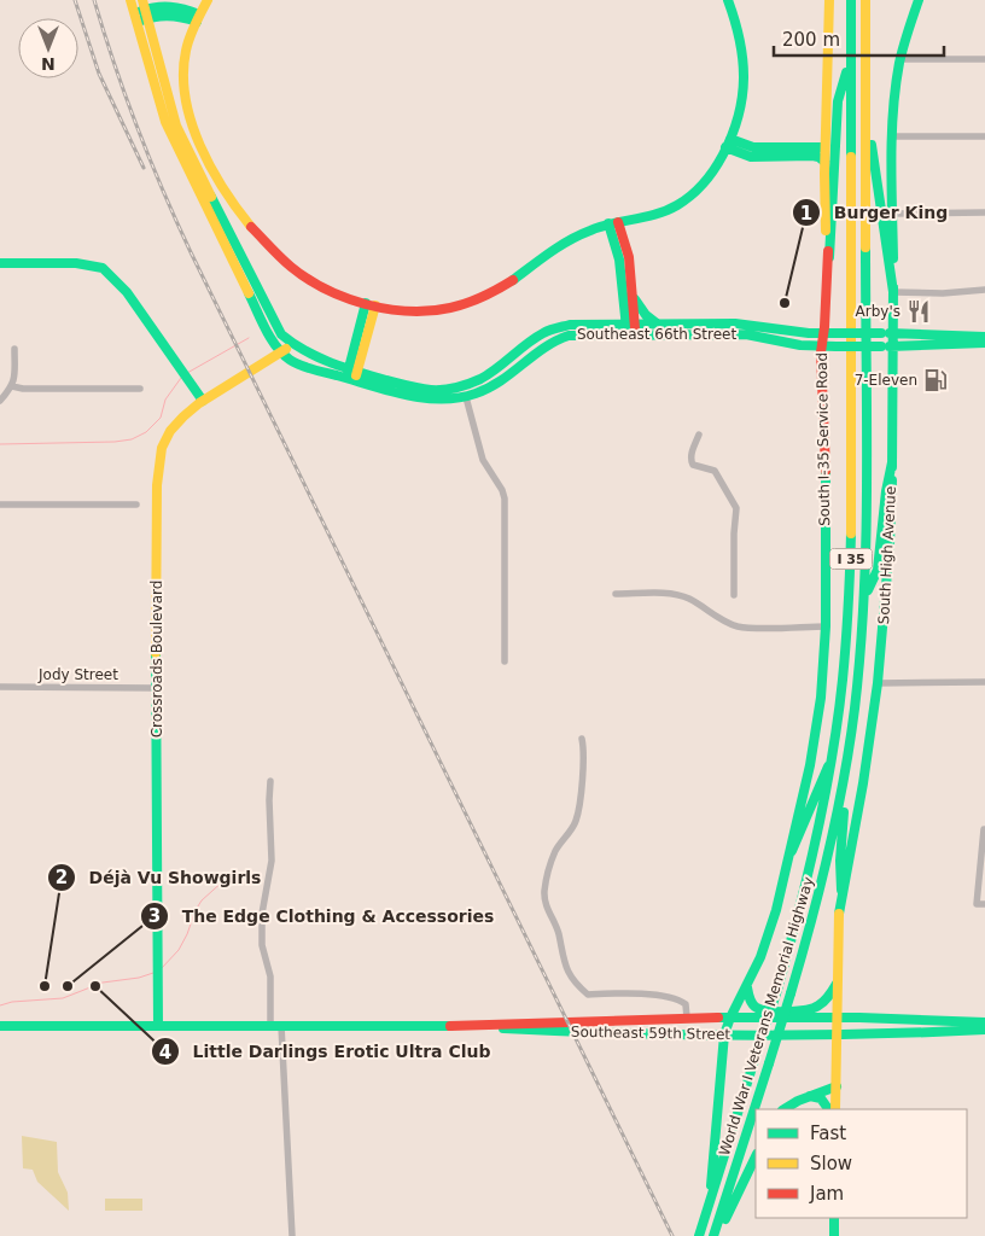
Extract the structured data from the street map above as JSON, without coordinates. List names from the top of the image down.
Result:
{
  "streets": {
    "main road": [
      "Southeast 66th Street",
      "South I-35 Service Road",
      "South High Avenue",
      "I 35",
      "Crossroads Boulevard",
      "World War I Veterans Memorial Highway",
      "Southeast 59th Street"
    ],
    "street": ["Jody Street"]
  },
  "crossings": [
    ["Southeast 66th Street", "South I-35 Service Road"],
    ["Southeast 66th Street", "South High Avenue"],
    ["Southeast 66th Street", "Crossroads Boulevard"],
    ["South I-35 Service Road", "World War I Veterans Memorial Highway"],
    ["South I-35 Service Road", "Southeast 59th Street"],
    ["South High Avenue", "Southeast 59th Street"],
    ["Crossroads Boulevard", "Jody Street"],
    ["Crossroads Boulevard", "Southeast 59th Street"]
  ],
  "places": {
    "other": [
      "Burger King",
      "Déjà Vu Showgirls",
      "The Edge Clothing & Accessories",
      "Little Darlings Erotic Ultra Club"
    ],
    "restaurant": ["Arby's"],
    "fuel station": ["7-Eleven"]
  },
  "legend": ["Fast", "Slow", "Jam"],
  "scale_bar": "200 m",
  "north": "bottom"
}
